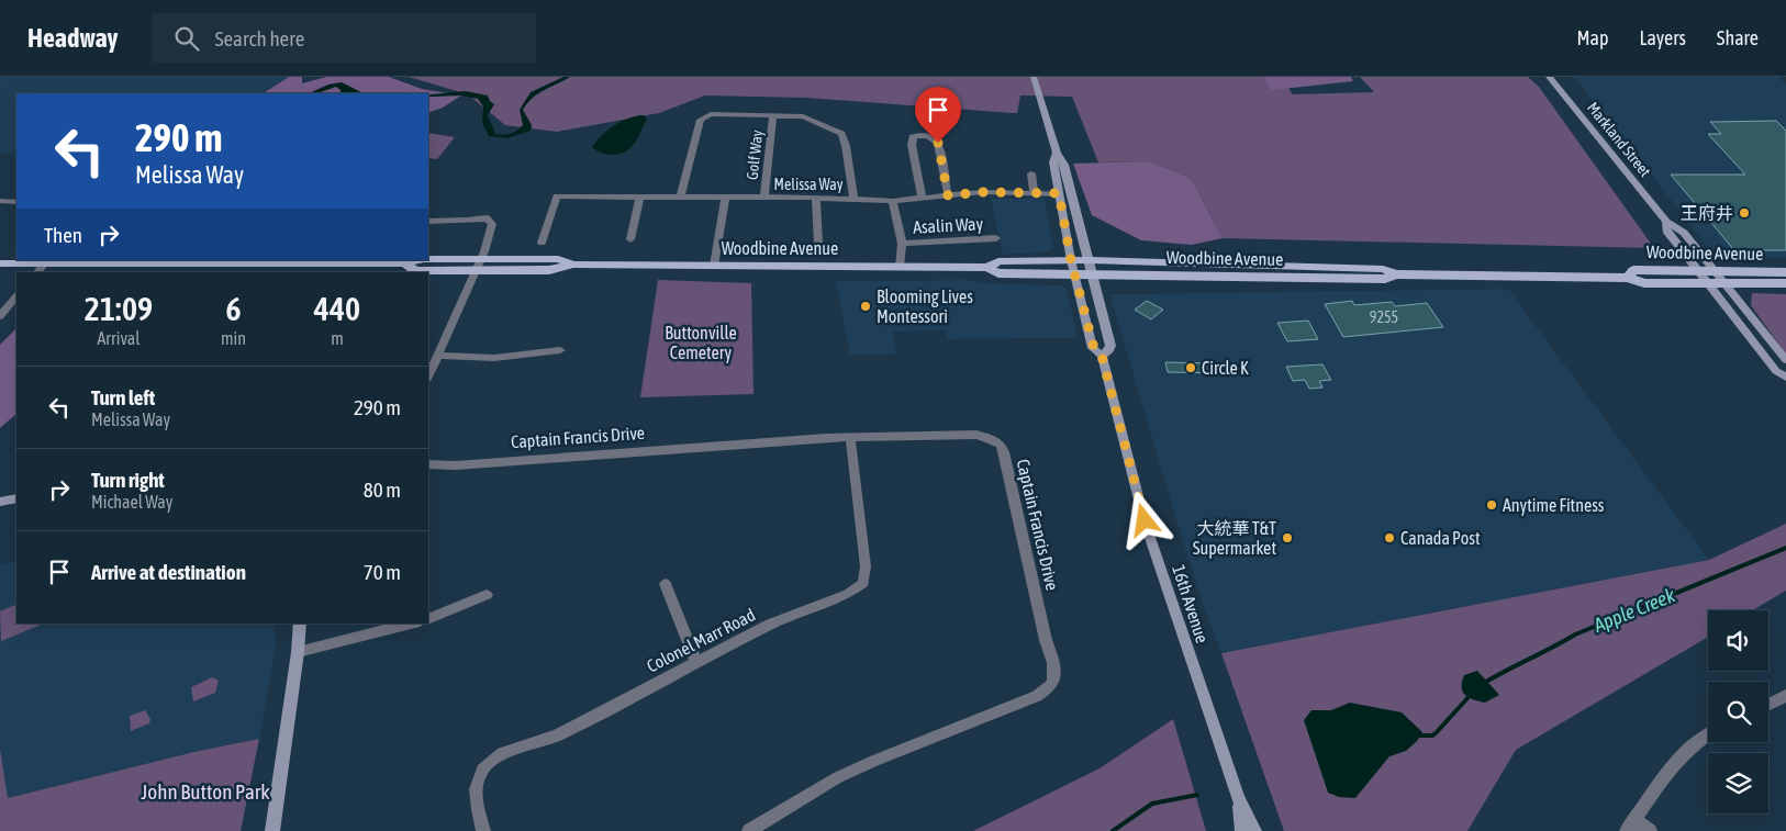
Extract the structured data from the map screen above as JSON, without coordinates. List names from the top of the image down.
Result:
{
  "streets": {
    "main road": ["Markland Street", "Woodbine Avenue", "16th Avenue"],
    "street": [
      "Golf Way",
      "Melissa Way",
      "Asalin Way",
      "Captain Francis Drive",
      "Colonel Marr Road"
    ]
  },
  "crossings": [
    ["Markland Street", "Woodbine Avenue"],
    ["Golf Way", "Melissa Way"],
    ["Melissa Way", "16th Avenue"],
    ["Woodbine Avenue", "16th Avenue"],
    ["Captain Francis Drive", "Colonel Marr Road"]
  ],
  "water": ["Apple Creek"],
  "parks": ["Buttonville Cemetery", "John Button Park"],
  "places": [
    "王府井",
    "Blooming Lives Montessori",
    "Circle K",
    "Anytime Fitness",
    "大統華 T&T Supermarket",
    "Canada Post"
  ],
  "house_numbers": ["9255"],
  "page": {
    "header": "Headway",
    "search": "Search here",
    "nav": ["Map", "Layers", "Share"],
    "turn": ["290 m", "Melissa Way"],
    "then": "Then",
    "eta": [
      "21:09",
      "Arrival",
      "6",
      "min",
      "440",
      "m"
    ],
    "list": [
      {
        "name": "Turn left",
        "note": "Melissa Way",
        "value": "290 m"
      },
      {
        "name": "Turn right",
        "note": "Michael Way",
        "value": "80 m"
      },
      {
        "name": "Arrive at destination",
        "value": "70 m"
      }
    ]
  }
}
